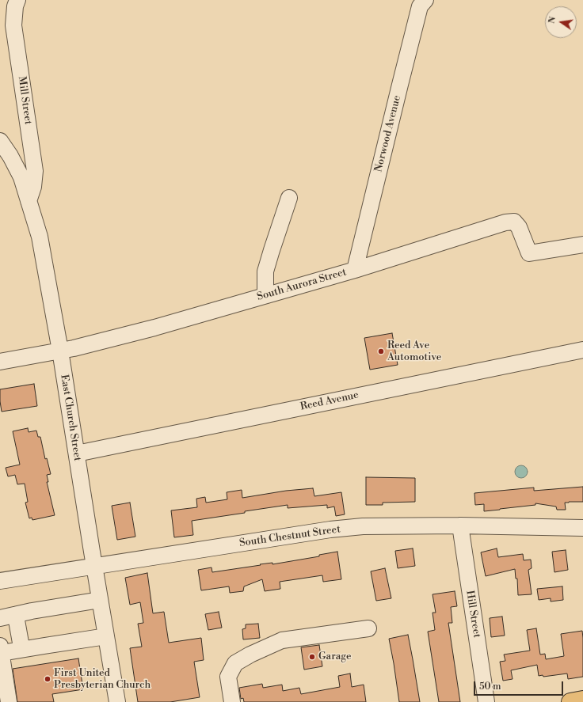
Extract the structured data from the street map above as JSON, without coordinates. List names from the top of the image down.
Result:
{
  "streets": {
    "street": [
      "Mill Street",
      "Norwood Avenue",
      "South Aurora Street",
      "Reed Avenue",
      "East Church Street",
      "South Chestnut Street",
      "Hill Street"
    ]
  },
  "crossings": [
    ["Mill Street", "East Church Street"],
    ["Norwood Avenue", "South Aurora Street"],
    ["South Aurora Street", "East Church Street"],
    ["Reed Avenue", "East Church Street"],
    ["East Church Street", "South Chestnut Street"],
    ["South Chestnut Street", "Hill Street"]
  ],
  "places": ["Reed Ave Automotive", "Garage", "First United Presbyterian Church"],
  "scale_bar": "50 m",
  "north": "left"
}
